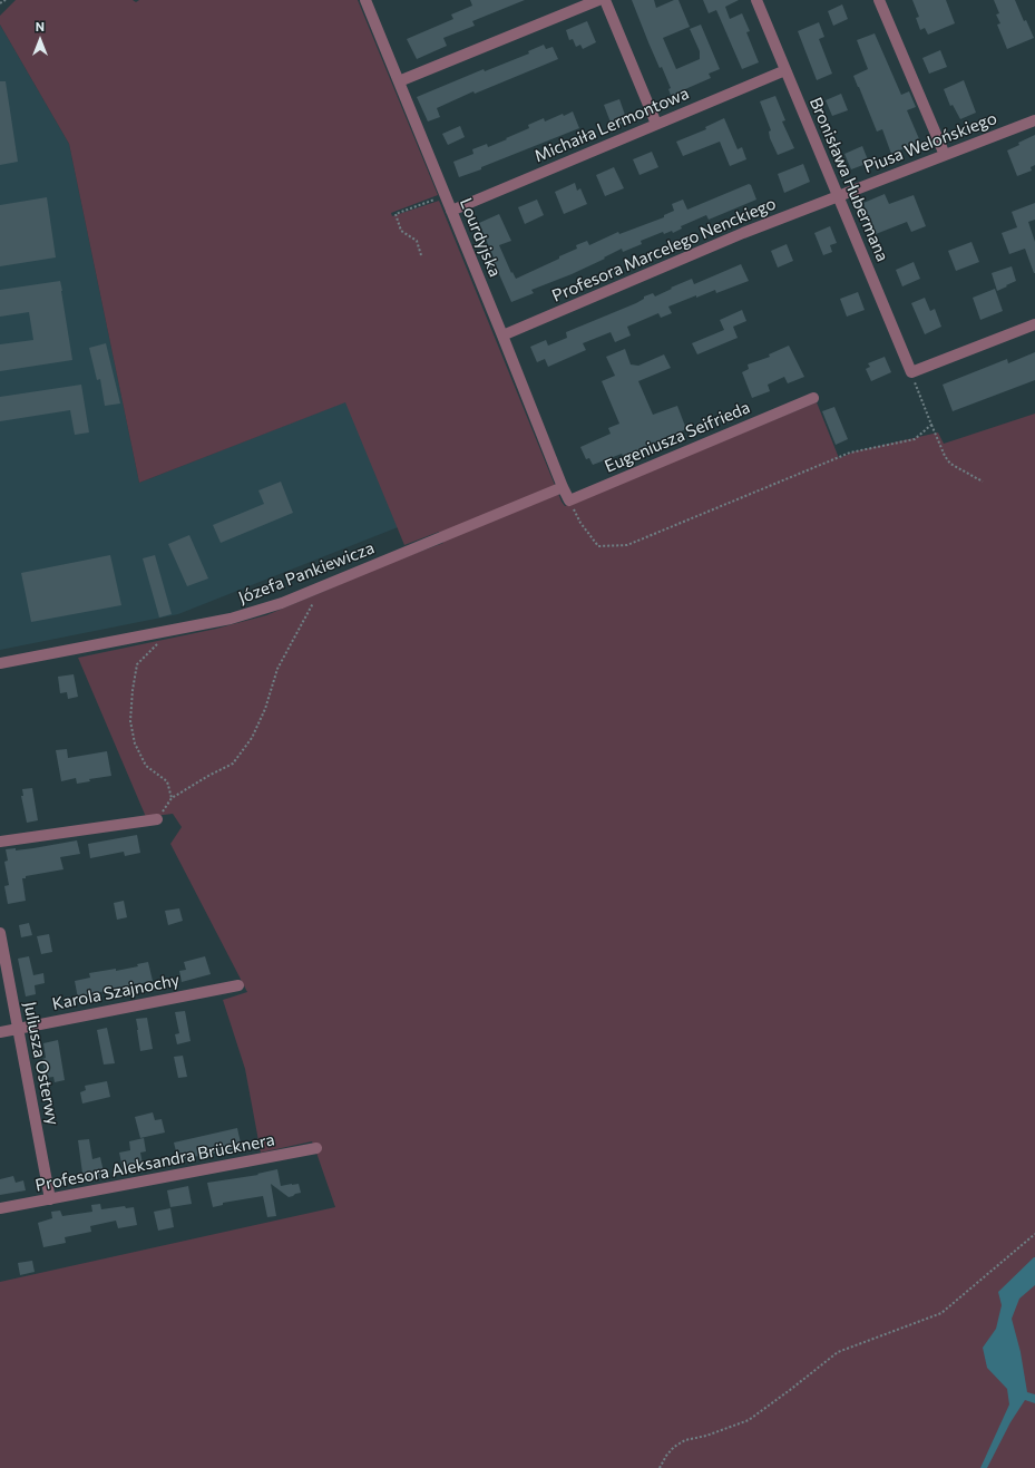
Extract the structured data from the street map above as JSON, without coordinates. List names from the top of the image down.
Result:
{
  "streets": {
    "street": [
      "Michaiła Lermontowa",
      "Piusa Welońskiego",
      "Bronisława Hubermana",
      "Lourdyjska",
      "Profesora Marcelego Nenckiego",
      "Eugeniusza Seifrieda",
      "Józefa Pankiewicza",
      "Karola Szajnochy",
      "Juliusza Osterwy",
      "Profesora Aleksandra Brücknera"
    ]
  },
  "crossings": [
    ["Michaiła Lermontowa", "Bronisława Hubermana"],
    ["Michaiła Lermontowa", "Lourdyjska"],
    ["Piusa Welońskiego", "Bronisława Hubermana"],
    ["Piusa Welońskiego", "Profesora Marcelego Nenckiego"],
    ["Bronisława Hubermana", "Profesora Marcelego Nenckiego"],
    ["Lourdyjska", "Profesora Marcelego Nenckiego"],
    ["Lourdyjska", "Józefa Pankiewicza"],
    ["Karola Szajnochy", "Juliusza Osterwy"],
    ["Juliusza Osterwy", "Profesora Aleksandra Brücknera"]
  ],
  "north": "top"
}
